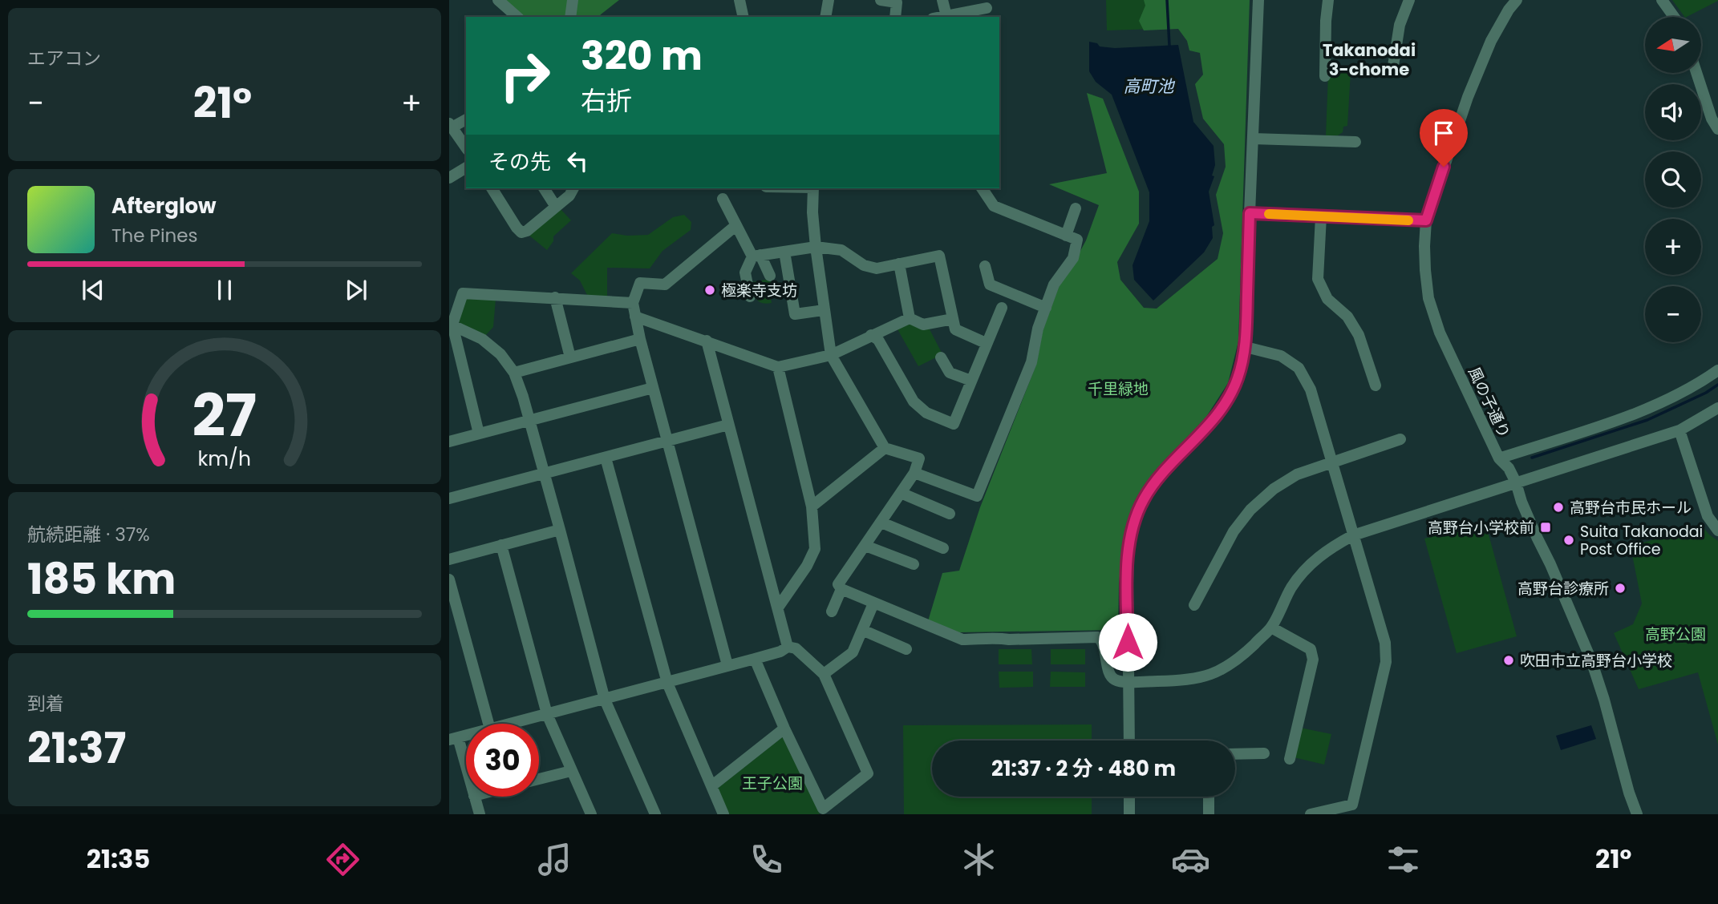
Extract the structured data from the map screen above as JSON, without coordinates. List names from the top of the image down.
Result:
{
  "streets": {
    "street": ["風の子通り"]
  },
  "districts": ["Takanodai 3-chome"],
  "water": ["高町池"],
  "parks": ["千里緑地", "高野公園", "王子公園"],
  "places": {
    "other": [
      "極楽寺支坊",
      "高野台市民ホール",
      "Suita Takanodai Post Office",
      "高野台診療所",
      "吹田市立高野台小学校"
    ],
    "transit": ["高野台小学校前"]
  },
  "north": "left",
  "page": {
    "tile": [
      "エアコン",
      ["航続距離 · 37%", "185 km"],
      ["到着", "21:37"]
    ],
    "map_buttons": ["+", "−"],
    "turn": ["320 m", "右折"],
    "heat": ["−", "21°", "+"],
    "then": "その先",
    "song": ["Afterglow", "The Pines"],
    "limit": "30",
    "trip": "21:37 · 2 分 · 480 m",
    "tabs": ["21:35", "21°"],
    "gauge": ["27", "km/h"]
  }
}
